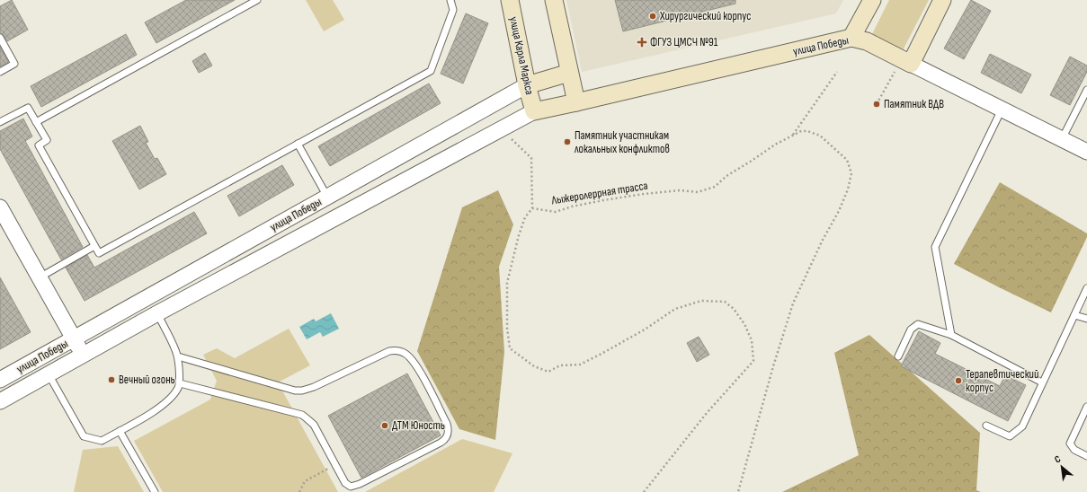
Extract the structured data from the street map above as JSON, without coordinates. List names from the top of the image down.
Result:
{
  "streets": {
    "main road": ["улица Победы", "улица Карла Маркса"],
    "path": ["Лыжеролеррная трасса"]
  },
  "crossings": [
    ["улица Победы", "улица Карла Маркса"]
  ],
  "places": {
    "other": [
      "Хирургический корпус",
      "Памятник ВДВ",
      "Памятник участникам локальных конфликтов",
      "Вечный огонь",
      "Терапевтический корпус",
      "ДТМ Юность"
    ],
    "health": ["ФГУЗ ЦМСЧ №91"]
  },
  "north": "top left"
}
